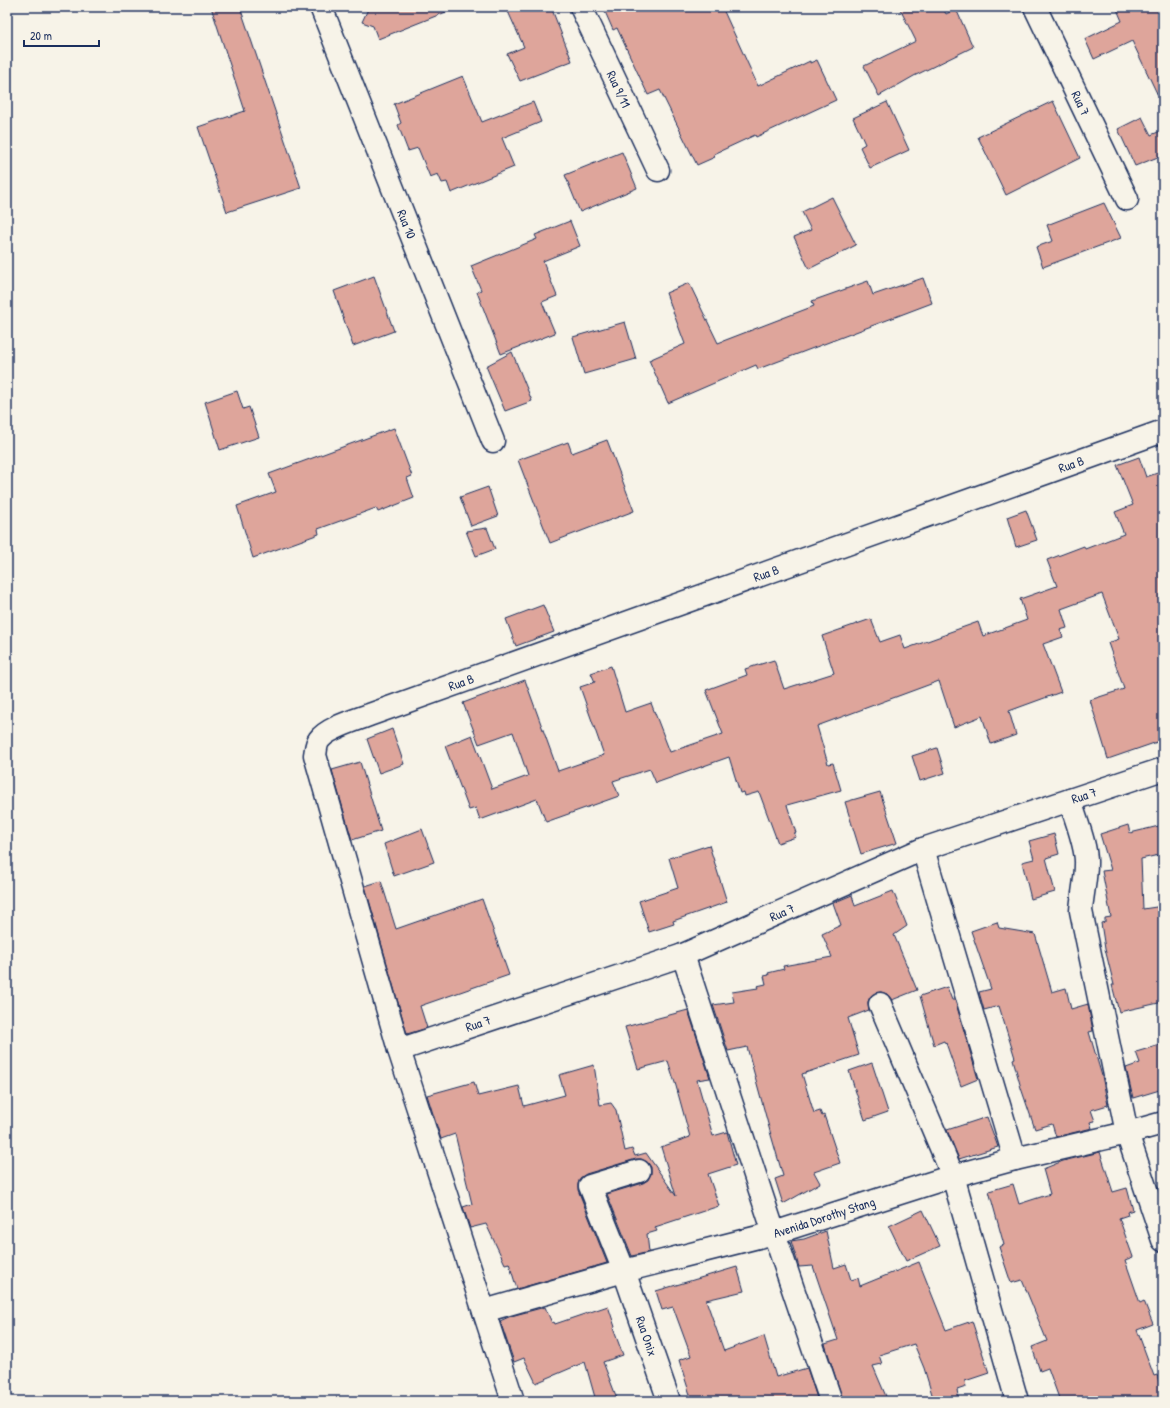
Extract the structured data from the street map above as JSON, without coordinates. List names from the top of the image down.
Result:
{
  "streets": {
    "street": [
      "Rua 9/11",
      "Rua 7",
      "Rua 10",
      "Rua B",
      "Avenida Dorothy Stang",
      "Rua Onix"
    ]
  },
  "crossings": [
    ["Rua 7", "Rua B"],
    ["Rua B", "Avenida Dorothy Stang"],
    ["Avenida Dorothy Stang", "Rua Onix"]
  ],
  "scale_bar": "20 m"
}
